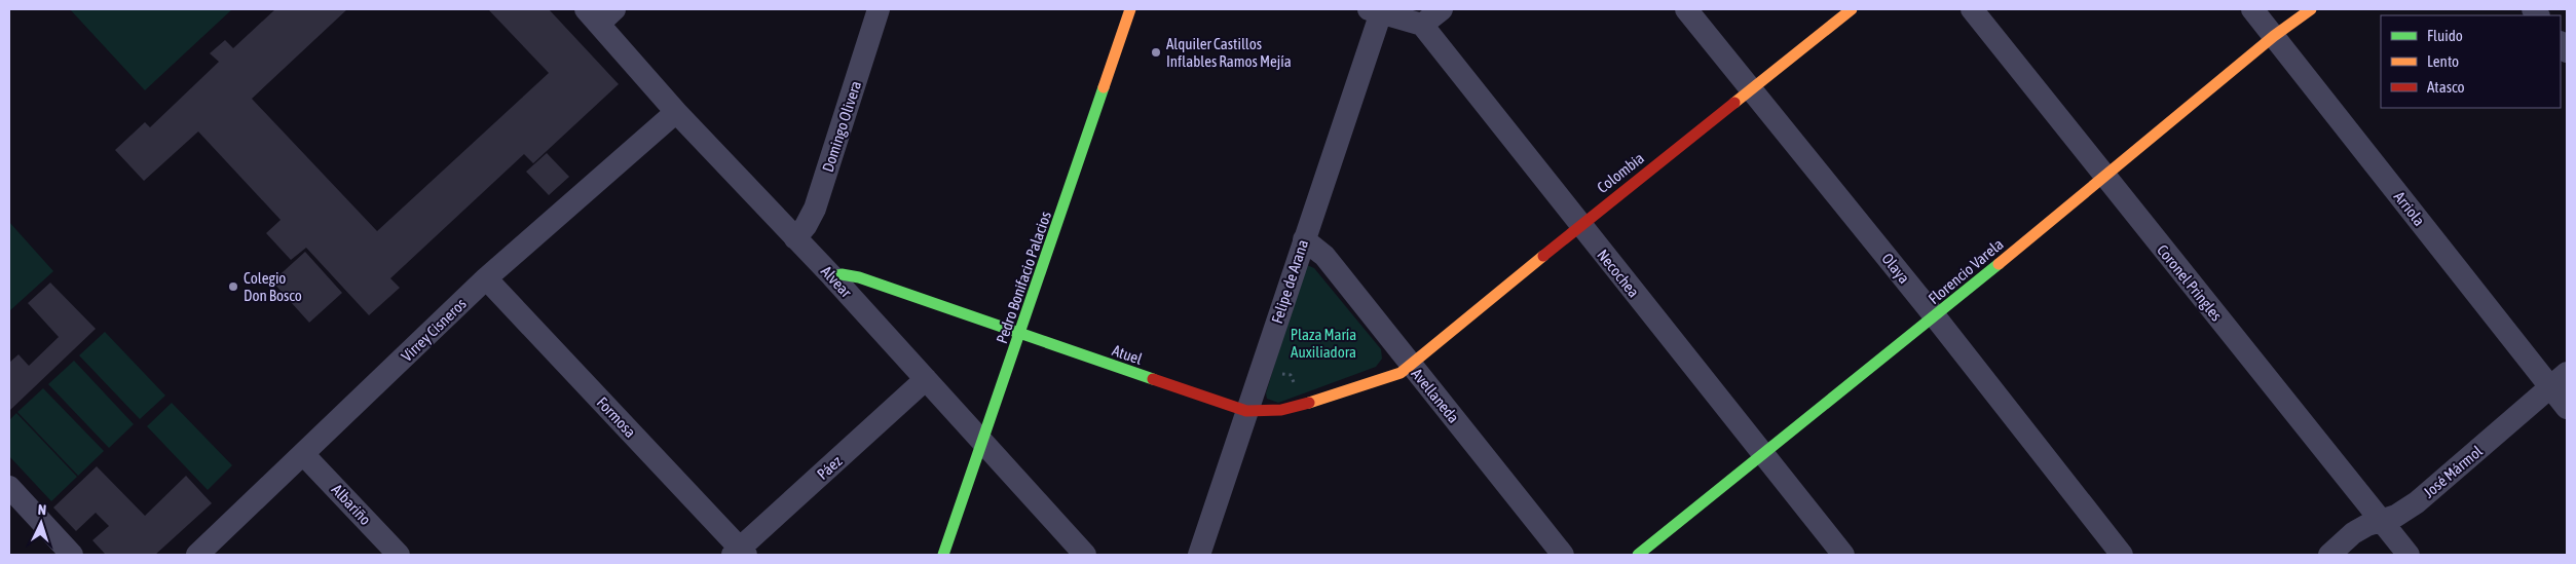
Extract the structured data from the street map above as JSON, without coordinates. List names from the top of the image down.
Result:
{
  "streets": {
    "street": [
      "Domingo Olivera",
      "Colombia",
      "Arriola",
      "Olaya",
      "Florencio Varela",
      "Necochea",
      "Pedro Bonifacio Palacios",
      "Alvear",
      "Felipe de Arana",
      "Coronel Pringles",
      "Virrey Cisneros",
      "Atuel",
      "Avellaneda",
      "Formosa",
      "Páez",
      "José Mármol",
      "Albariño"
    ]
  },
  "crossings": [
    ["Domingo Olivera", "Alvear"],
    ["Colombia", "Olaya"],
    ["Colombia", "Necochea"],
    ["Colombia", "Atuel"],
    ["Colombia", "Avellaneda"],
    ["Arriola", "Florencio Varela"],
    ["Arriola", "José Mármol"],
    ["Olaya", "Florencio Varela"],
    ["Florencio Varela", "Necochea"],
    ["Florencio Varela", "Coronel Pringles"],
    ["Pedro Bonifacio Palacios", "Alvear"],
    ["Pedro Bonifacio Palacios", "Atuel"],
    ["Alvear", "Virrey Cisneros"],
    ["Alvear", "Atuel"],
    ["Alvear", "Páez"],
    ["Felipe de Arana", "Atuel"],
    ["Felipe de Arana", "Avellaneda"],
    ["Coronel Pringles", "José Mármol"],
    ["Virrey Cisneros", "Formosa"],
    ["Virrey Cisneros", "Albariño"],
    ["Atuel", "Avellaneda"],
    ["Formosa", "Páez"]
  ],
  "parks": ["Plaza María Auxiliadora"],
  "places": ["Alquiler Castillos Inflables Ramos Mejía", "Colegio Don Bosco"],
  "legend": ["Fluido", "Lento", "Atasco"],
  "north": "top"
}
